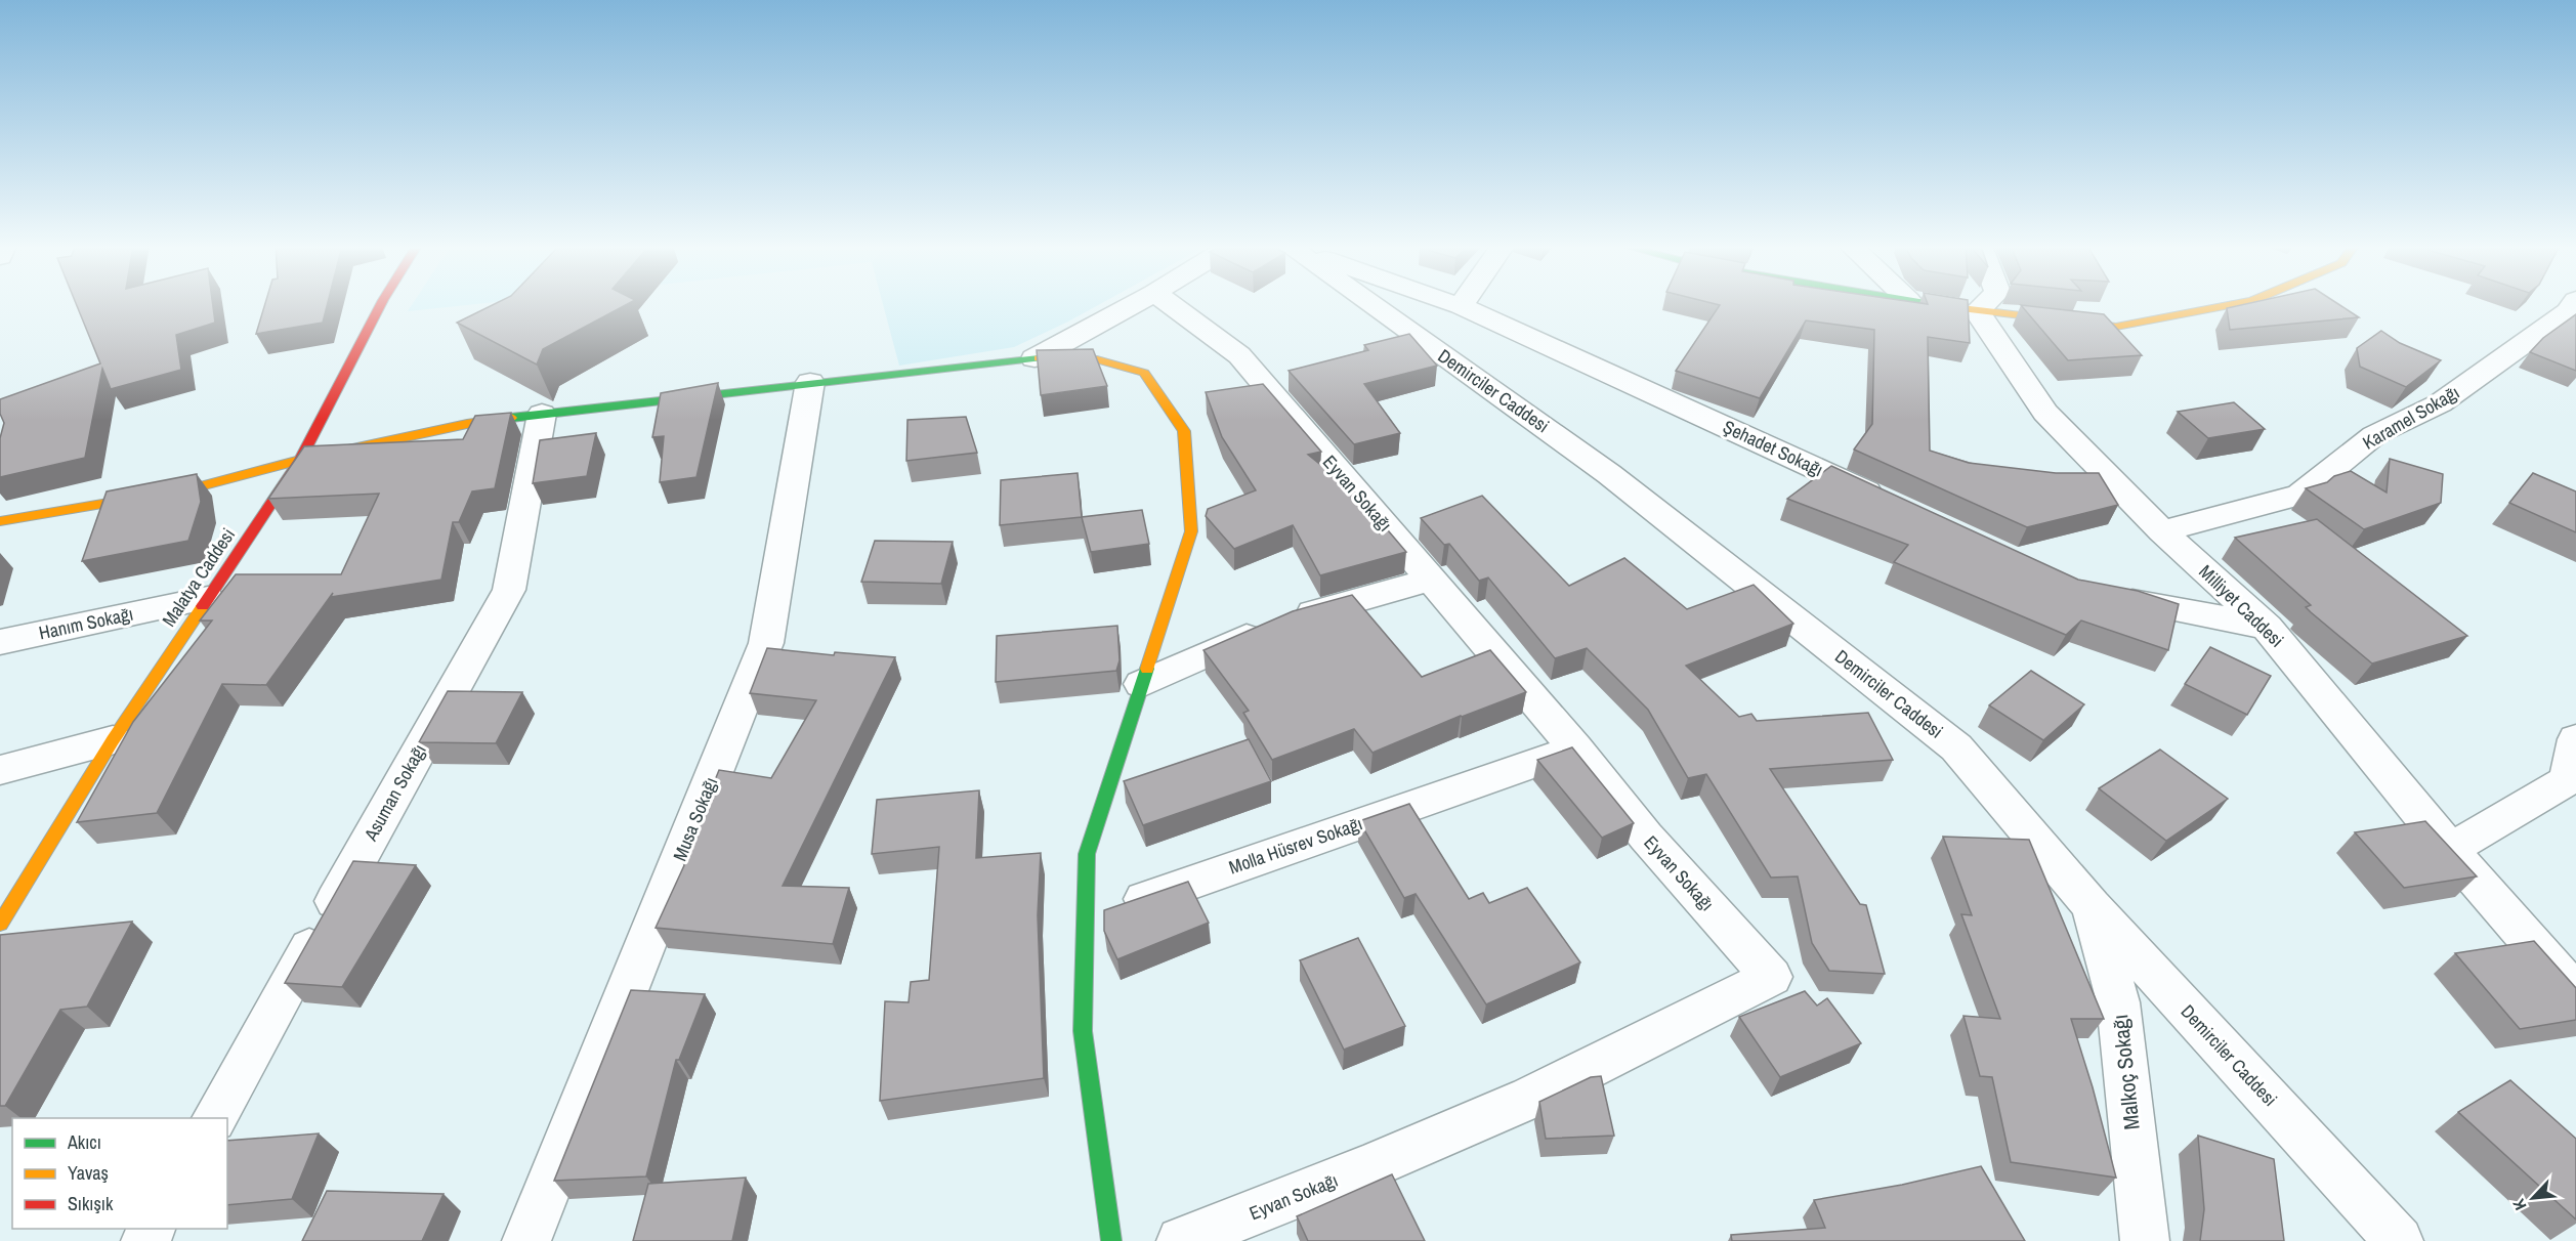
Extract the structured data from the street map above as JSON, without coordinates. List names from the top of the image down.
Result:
{
  "streets": {
    "street": [
      "Demirciler Caddesi",
      "Karamel Sokağı",
      "Şehadet Sokağı",
      "Eyvan Sokağı",
      "Malatya Caddesi",
      "Milliyet Caddesi",
      "Hanım Sokağı",
      "Asuman Sokağı",
      "Musa Sokağı",
      "Molla Hüsrev Sokağı",
      "Malkoç Sokağı"
    ]
  },
  "crossings": [
    ["Demirciler Caddesi", "Malkoç Sokağı"],
    ["Karamel Sokağı", "Milliyet Caddesi"],
    ["Eyvan Sokağı", "Molla Hüsrev Sokağı"],
    ["Malatya Caddesi", "Hanım Sokağı"]
  ],
  "legend": ["Akıcı", "Yavaş", "Sıkışık"],
  "north": "bottom left"
}
